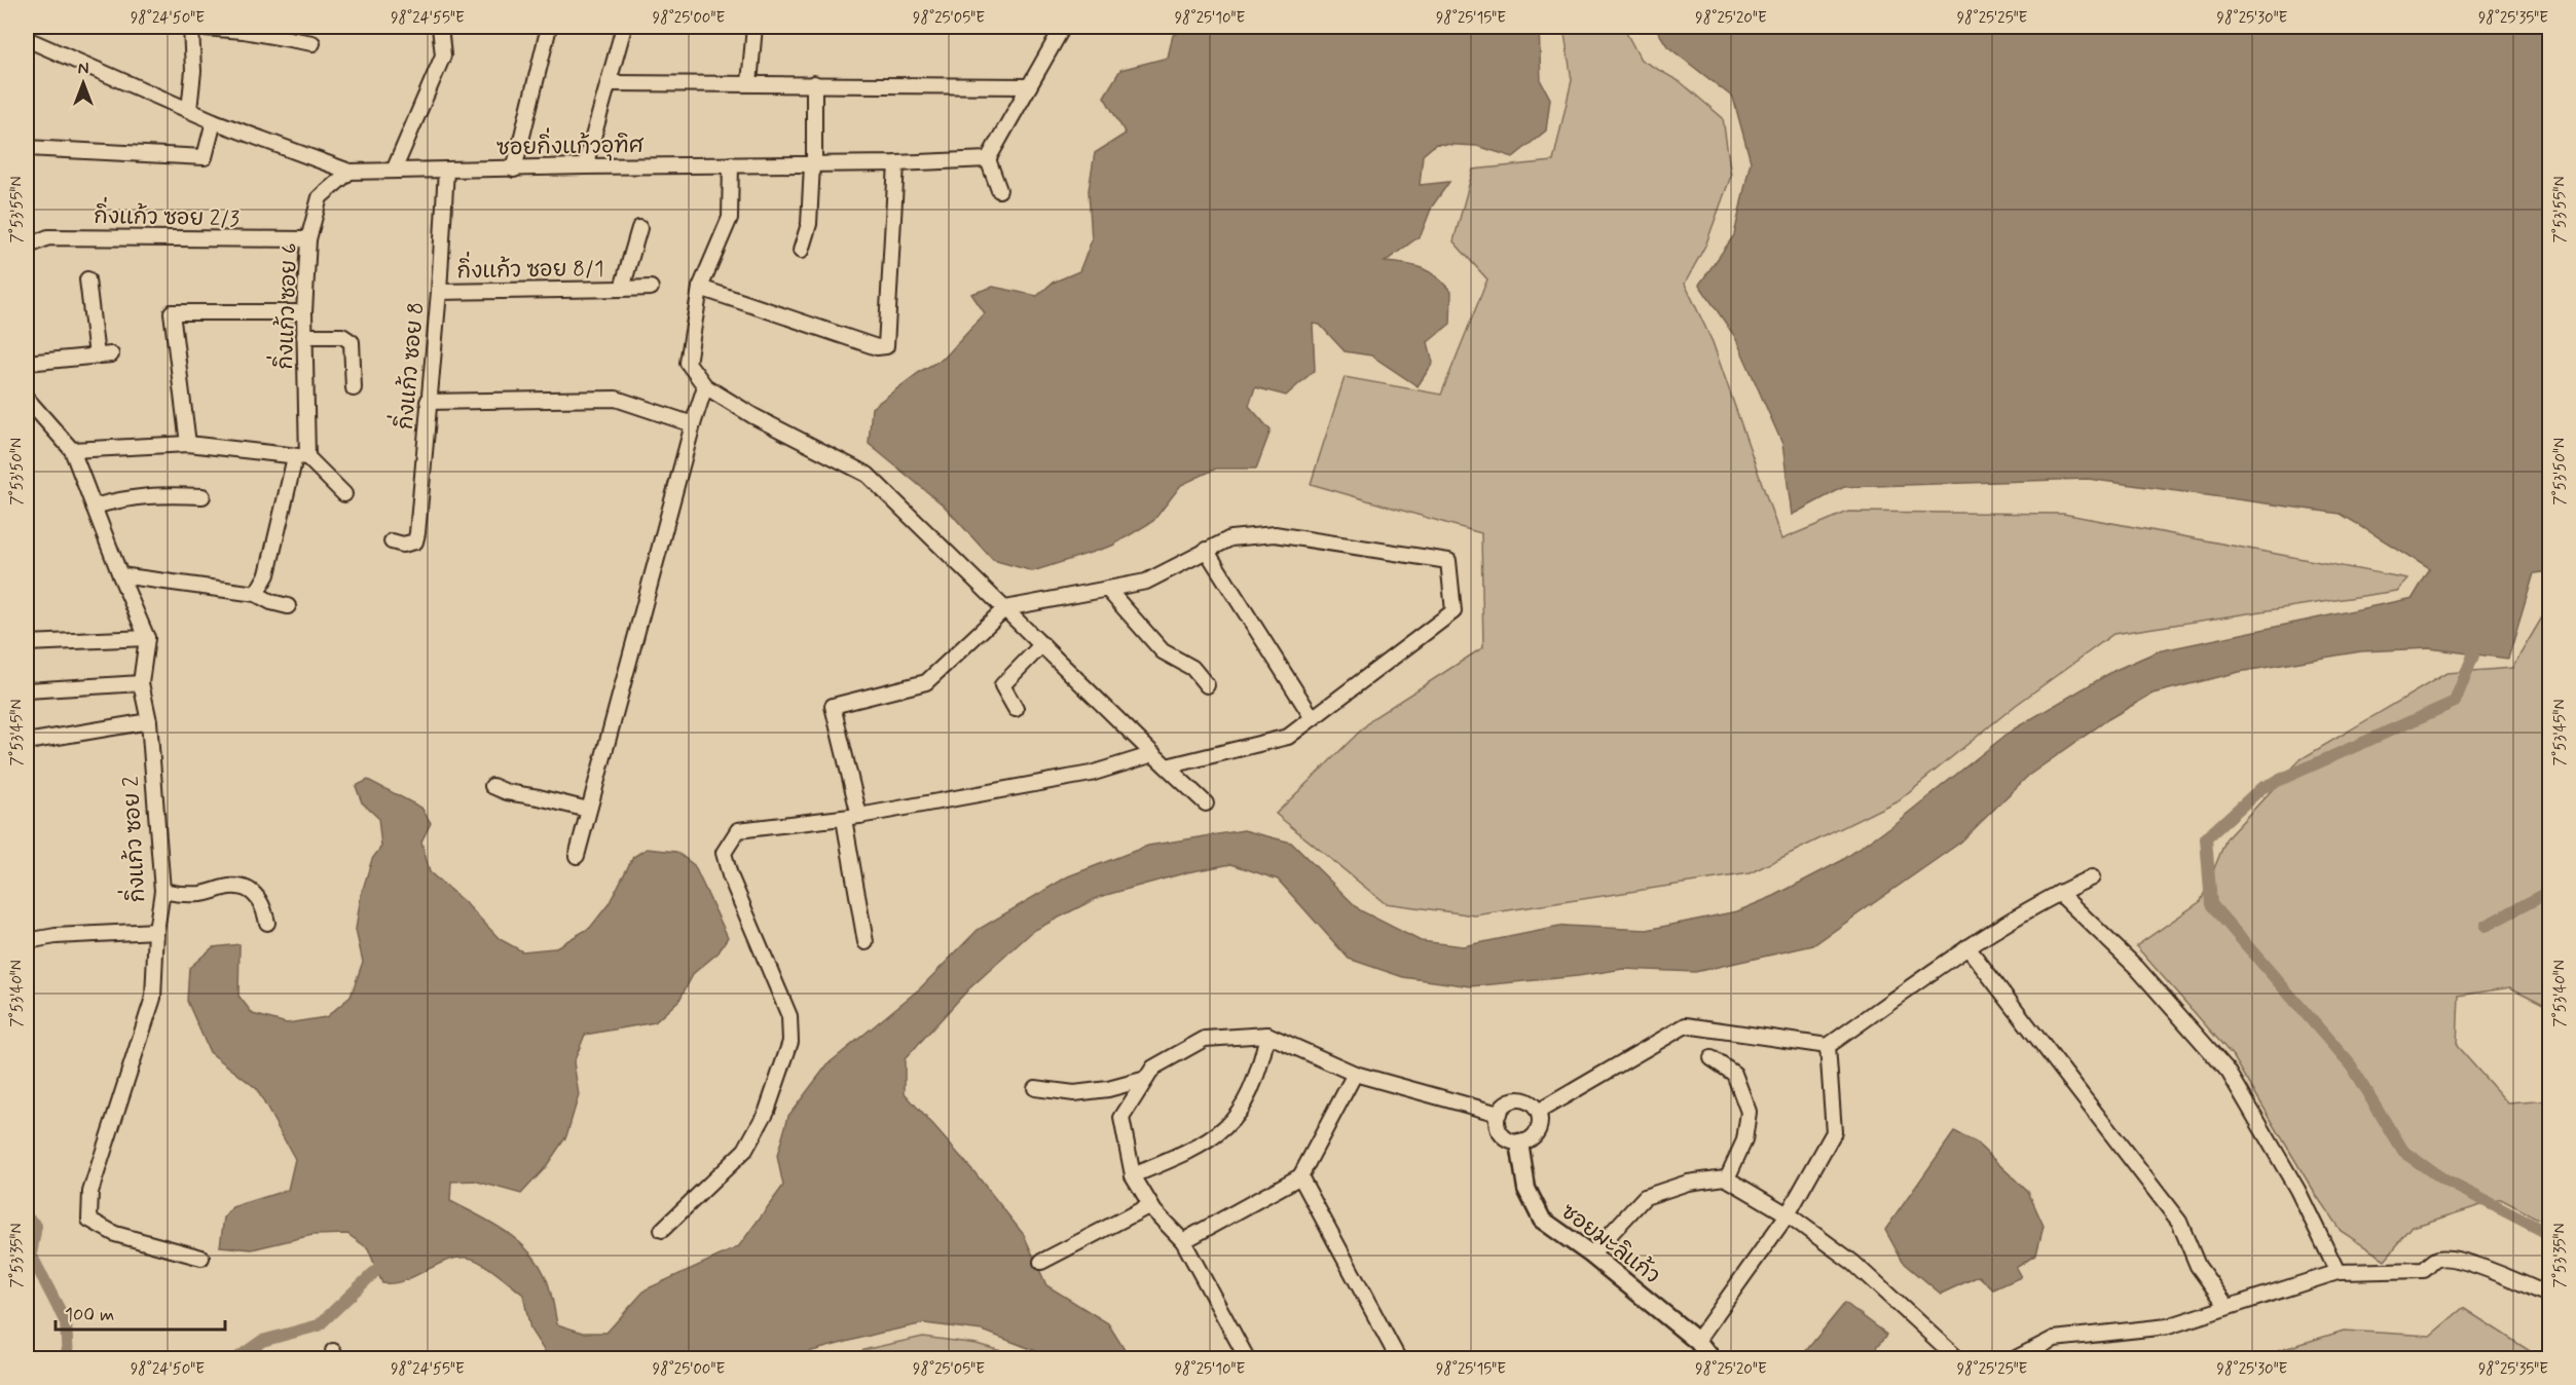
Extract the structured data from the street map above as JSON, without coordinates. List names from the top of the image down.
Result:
{
  "streets": {
    "street": [
      "ซอยกิ่งแก้วอุทิศ",
      "กิ่งแก้ว ซอย 2/3",
      "กิ่งแก้ว ซอย 8/1",
      "กิ่งแก้ว ซอย 6",
      "กิ่งแก้ว ซอย 8",
      "กิ่งแก้ว ซอย 2",
      "ซอยมะลิแก้ว"
    ]
  },
  "crossings": [
    ["ซอยกิ่งแก้วอุทิศ", "กิ่งแก้ว ซอย 6"],
    ["ซอยกิ่งแก้วอุทิศ", "กิ่งแก้ว ซอย 8"],
    ["กิ่งแก้ว ซอย 2/3", "กิ่งแก้ว ซอย 6"],
    ["กิ่งแก้ว ซอย 8/1", "กิ่งแก้ว ซอย 8"]
  ],
  "scale_bar": "100 m",
  "north": "top",
  "coordinates": [
    "98°24'50\"E",
    "98°24'55\"E",
    "98°25'00\"E",
    "98°25'05\"E",
    "98°25'10\"E",
    "98°25'15\"E",
    "98°25'20\"E",
    "98°25'25\"E",
    "98°25'30\"E",
    "98°25'35\"E",
    "7°53'55\"N",
    "7°53'50\"N",
    "7°53'45\"N",
    "7°53'40\"N",
    "7°53'35\"N"
  ]
}
